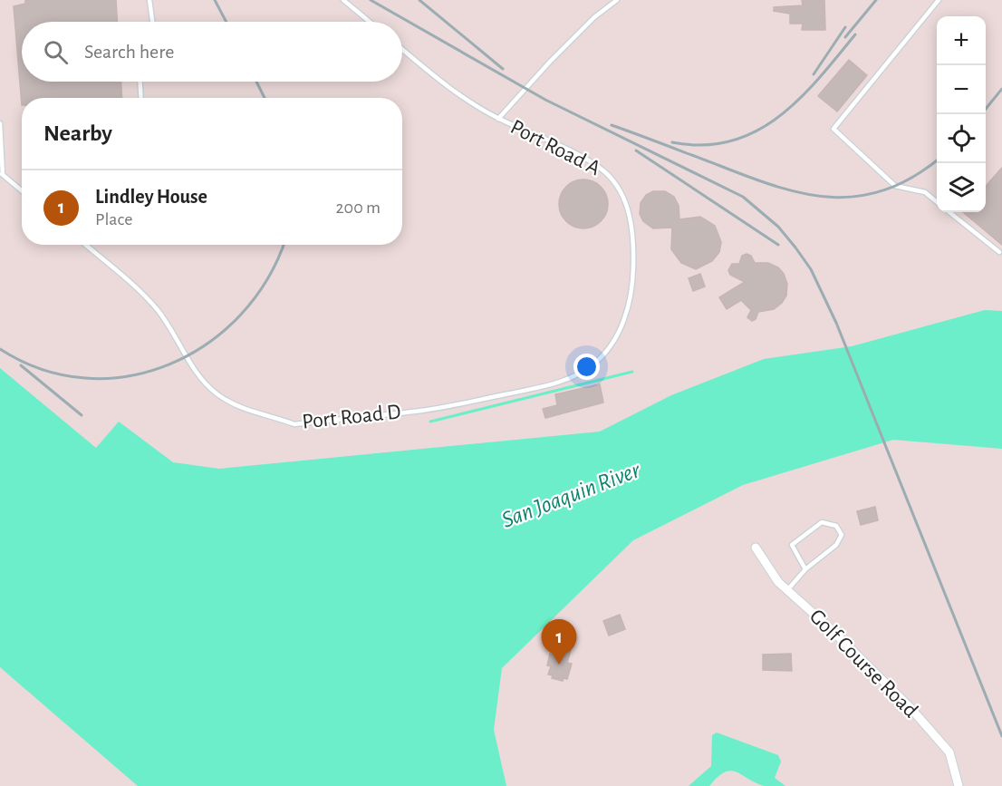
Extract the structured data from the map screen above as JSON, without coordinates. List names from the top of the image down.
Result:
{
  "streets": {
    "street": ["Golf Course Road"],
    "lane": ["Port Road A", "Port Road D"]
  },
  "crossings": [
    ["Port Road A", "Port Road D"]
  ],
  "water": ["San Joaquin River"],
  "page": {
    "map_buttons": ["+", "−"],
    "search": "Search here",
    "heading": "Nearby",
    "list": [
      {
        "mark": "1",
        "name": "Lindley House",
        "note": "Place",
        "value": "200 m"
      }
    ],
    "pins": "1"
  }
}
